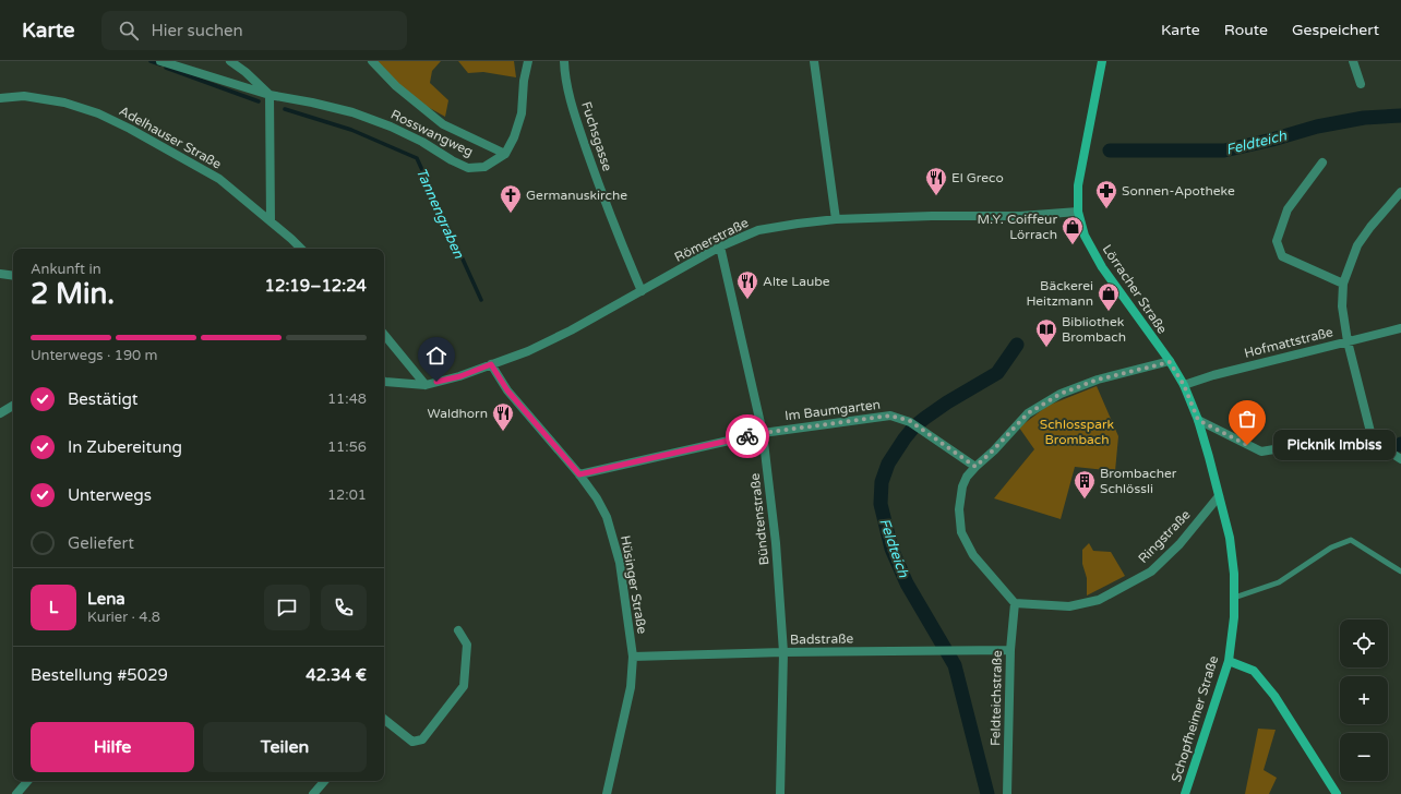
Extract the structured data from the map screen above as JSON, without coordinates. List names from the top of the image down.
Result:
{
  "streets": {
    "main road": ["Lörracher Straße", "Schopfheimer Straße"],
    "street": [
      "Rosswangweg",
      "Fuchsgasse",
      "Adelhauser Straße",
      "Römerstraße",
      "Hofmattstraße",
      "Im Baumgarten",
      "Bündtenstraße",
      "Ringstraße",
      "Hüsinger Straße",
      "Badstraße",
      "Feldteichstraße"
    ]
  },
  "crossings": [
    ["Fuchsgasse", "Römerstraße"],
    ["Römerstraße", "Lörracher Straße"],
    ["Römerstraße", "Bündtenstraße"],
    ["Römerstraße", "Hüsinger Straße"],
    ["Lörracher Straße", "Hofmattstraße"],
    ["Lörracher Straße", "Ringstraße"],
    ["Lörracher Straße", "Schopfheimer Straße"],
    ["Im Baumgarten", "Bündtenstraße"],
    ["Im Baumgarten", "Hüsinger Straße"],
    ["Bündtenstraße", "Badstraße"],
    ["Ringstraße", "Feldteichstraße"],
    ["Ringstraße", "Schopfheimer Straße"],
    ["Hüsinger Straße", "Badstraße"],
    ["Badstraße", "Feldteichstraße"]
  ],
  "water": ["Feldteich", "Tannengraben"],
  "parks": ["Schlosspark Brombach"],
  "places": {
    "restaurant": ["El Greco", "Alte Laube", "Waldhorn"],
    "pharmacy": ["Sonnen-Apotheke"],
    "church": ["Germanuskirche"],
    "shop": ["M.Y. Coiffeur Lörrach", "Bäckerei Heitzmann"],
    "library": ["Bibliothek Brombach"],
    "other": ["Picknik Imbiss"],
    "building": ["Brombacher Schlössli"]
  },
  "page": {
    "header": "Karte",
    "search": "Hier suchen",
    "nav": ["Karte", "Route", "Gespeichert"],
    "heading": ["2 Min.", "Ankunft in", "12:19–12:24"],
    "panel": [
      "Lena",
      "Kurier · 4.8",
      "Bestellung #5029",
      "42.34 €"
    ],
    "bar": "Unterwegs · 190 m",
    "list": [
      ["Bestätigt", "11:48"],
      ["In Zubereitung", "11:56"],
      ["Unterwegs", "12:01"],
      "Geliefert"
    ],
    "bubble": "Picknik Imbiss",
    "round": "L",
    "map_buttons": ["+", "−"],
    "buttons": ["Hilfe", "Teilen"]
  }
}
